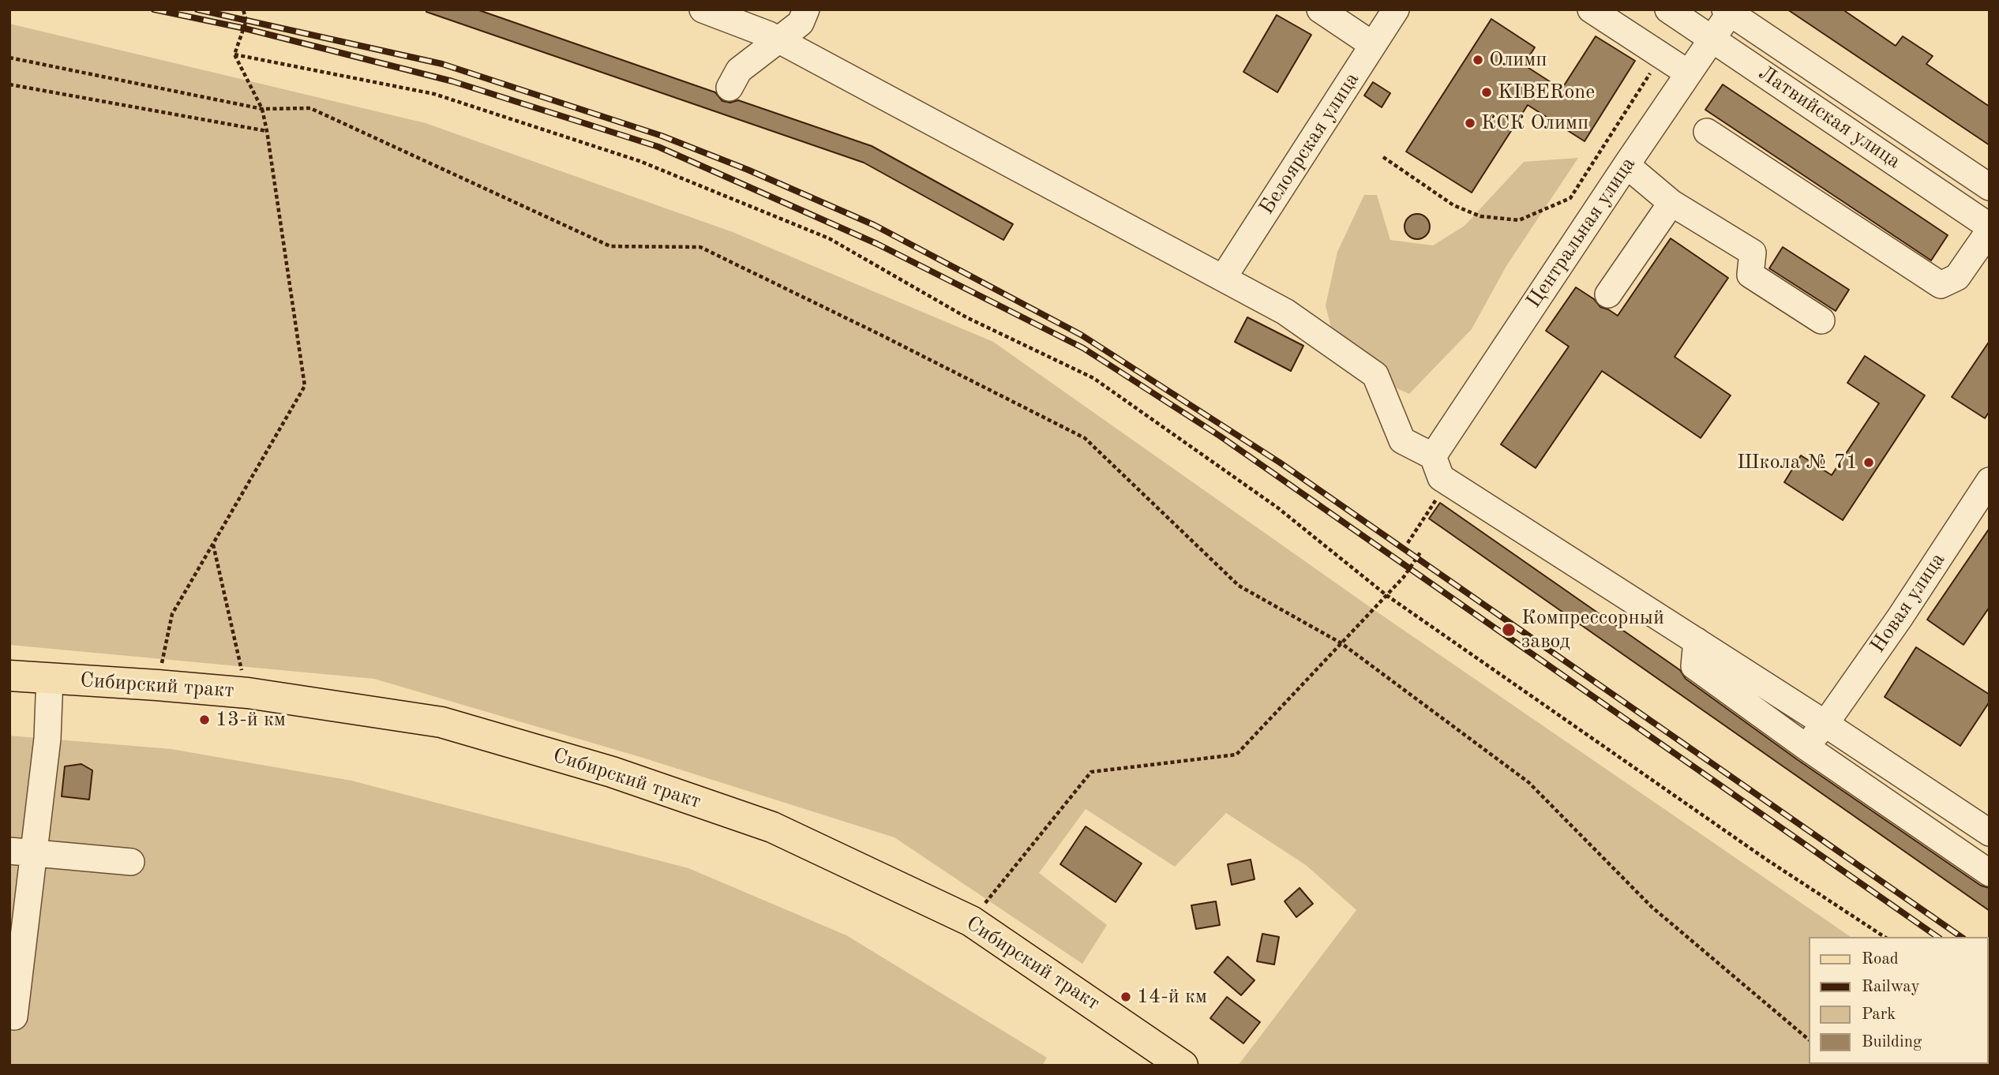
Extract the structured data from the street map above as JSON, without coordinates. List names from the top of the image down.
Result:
{
  "streets": {
    "main road": ["Сибирский тракт"],
    "street": [
      "Латвийская улица",
      "Белоярская улица",
      "Центральная улица",
      "Новая улица"
    ]
  },
  "crossings": [
    ["Латвийская улица", "Центральная улица"]
  ],
  "places": [
    "Олимп",
    "KIBERone",
    "КСК Олимп",
    "Школа № 71",
    "Компрессорный завод",
    "13-й км",
    "14-й км"
  ],
  "legend": [
    "Road",
    "Railway",
    "Park",
    "Building"
  ]
}
